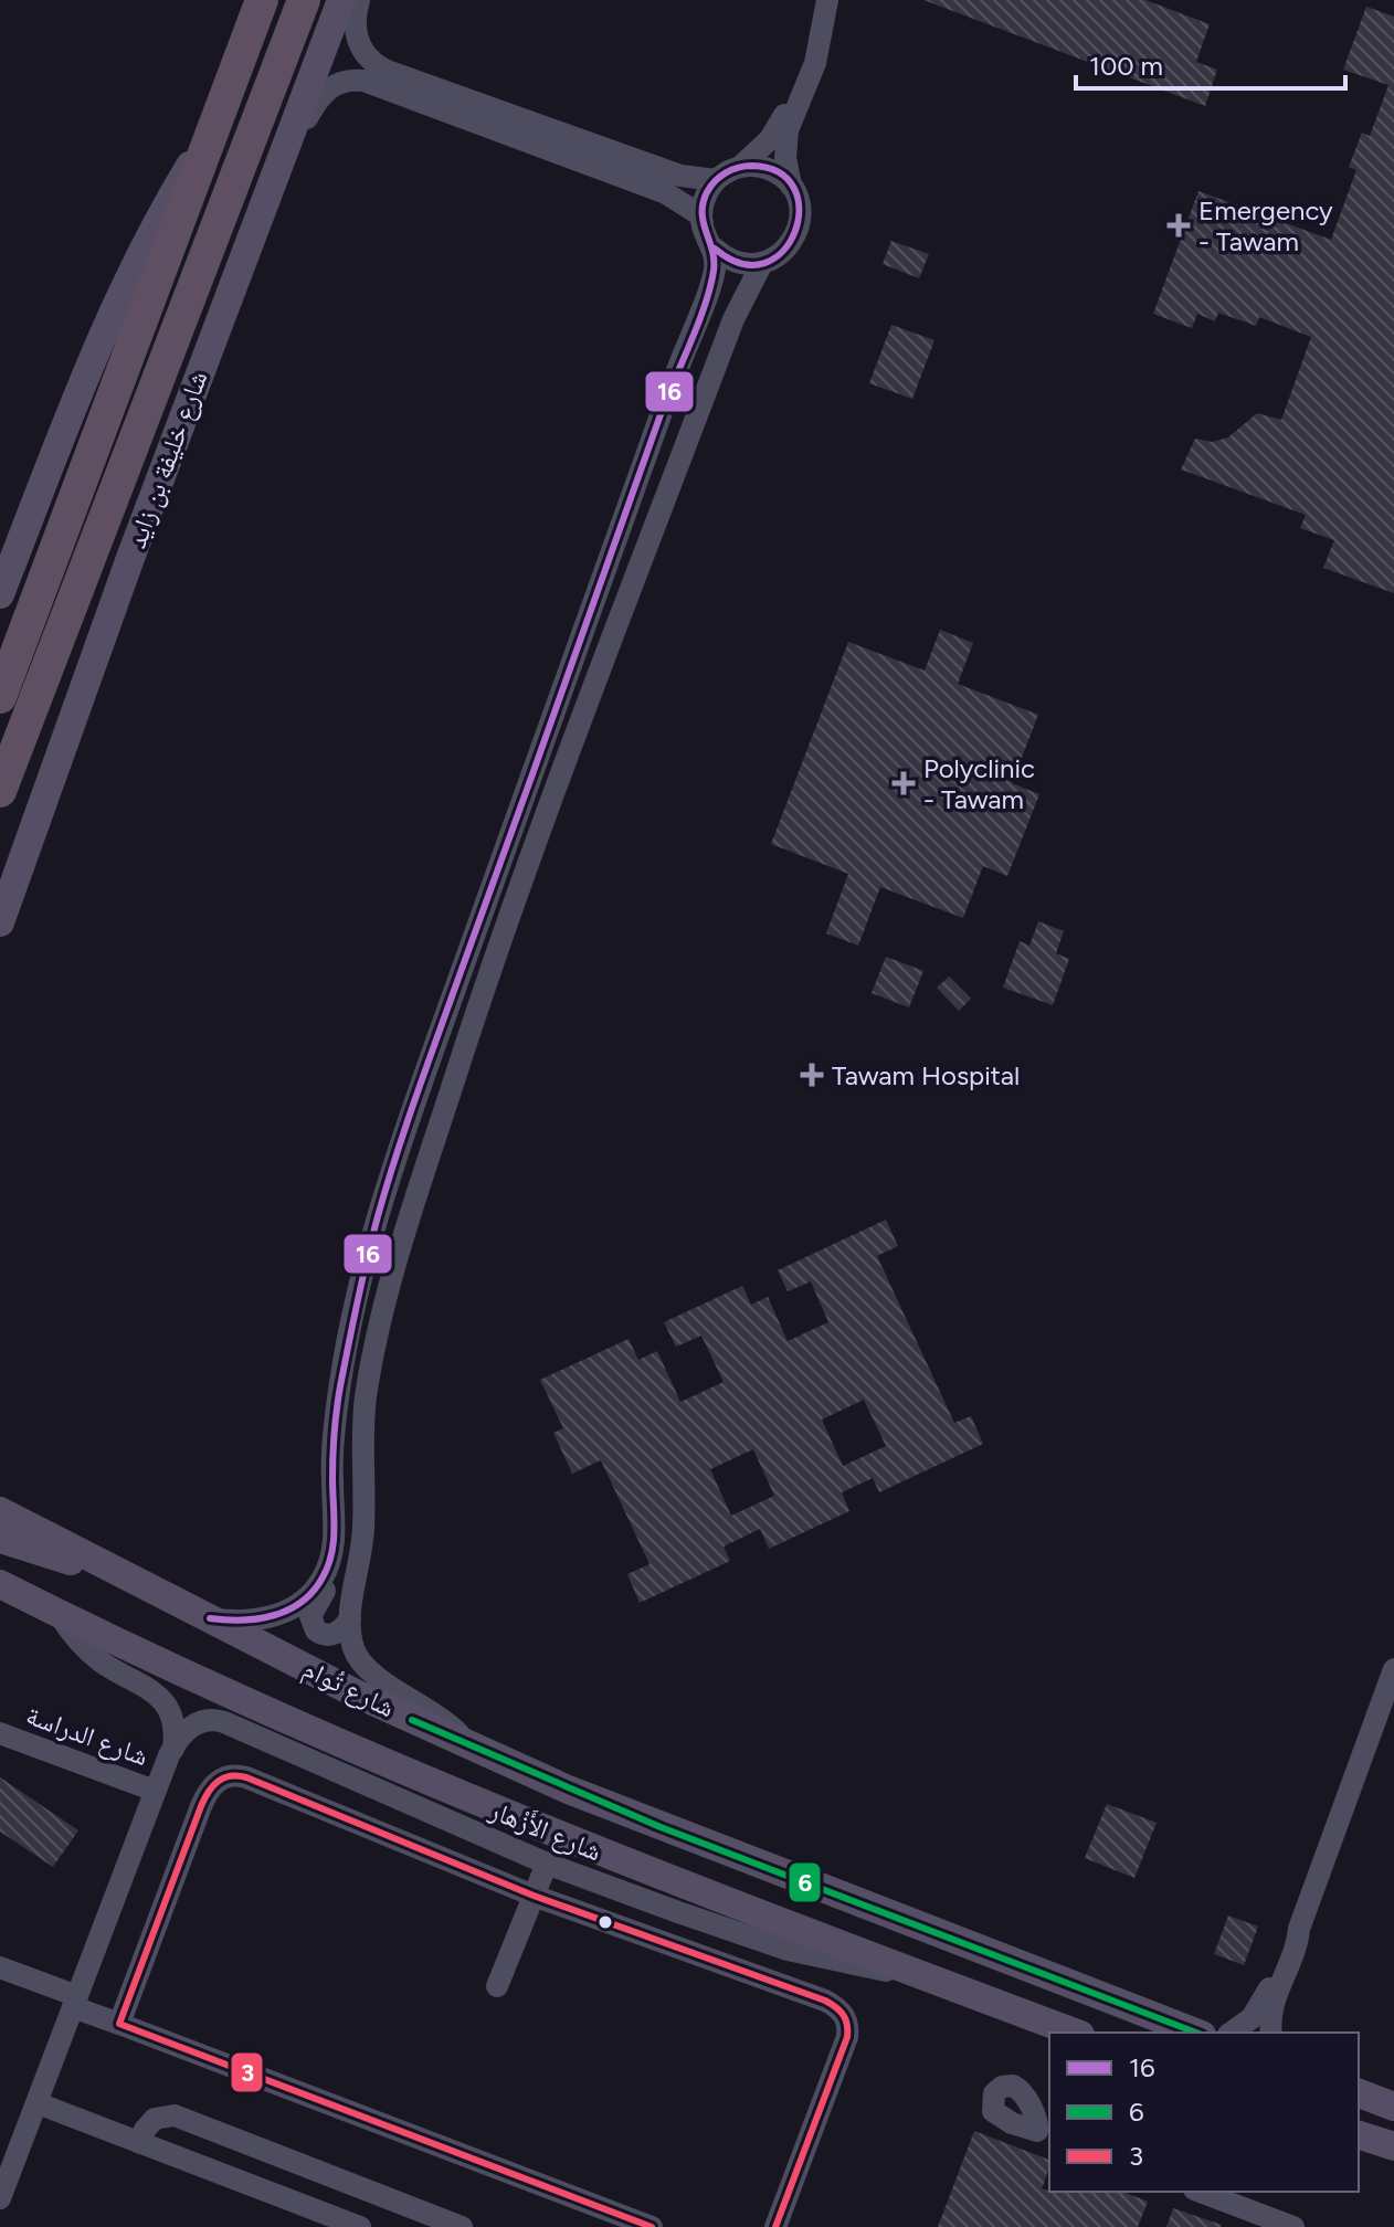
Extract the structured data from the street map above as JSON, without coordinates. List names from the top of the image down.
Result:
{
  "streets": {
    "highway": ["شارع خليفة بن زايد"],
    "main road": ["شارع تُوام"],
    "street": ["شارع الدراسة", "شارع الأَزْهار"]
  },
  "crossings": [
    ["شارع تُوام", "شارع الأَزْهار"],
    ["شارع الدراسة", "شارع الأَزْهار"]
  ],
  "places": {
    "health": ["Emergency - Tawam", "Polyclinic - Tawam", "Tawam Hospital"]
  },
  "lines": ["transit line 16", "transit line 6", "transit line 3"],
  "legend": ["16", "6", "3"],
  "scale_bar": "100 m"
}
